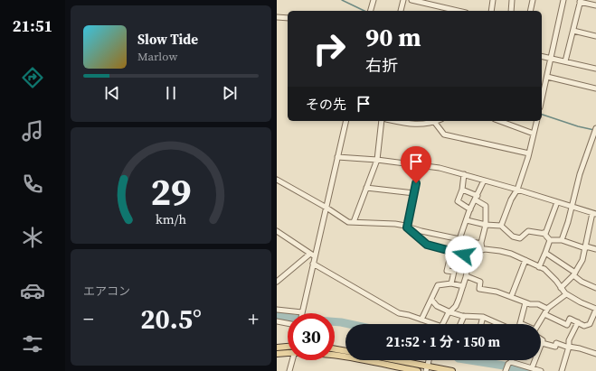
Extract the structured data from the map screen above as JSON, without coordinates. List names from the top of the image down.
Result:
{
  "page": {
    "tabs": "21:51",
    "turn": ["90 m", "右折"],
    "song": ["Slow Tide", "Marlow"],
    "then": "その先",
    "tile": "エアコン",
    "heat": ["−", "20.5°", "+"],
    "limit": "30",
    "trip": "21:52 · 1 分 · 150 m",
    "gauge": ["29", "km/h"]
  }
}
